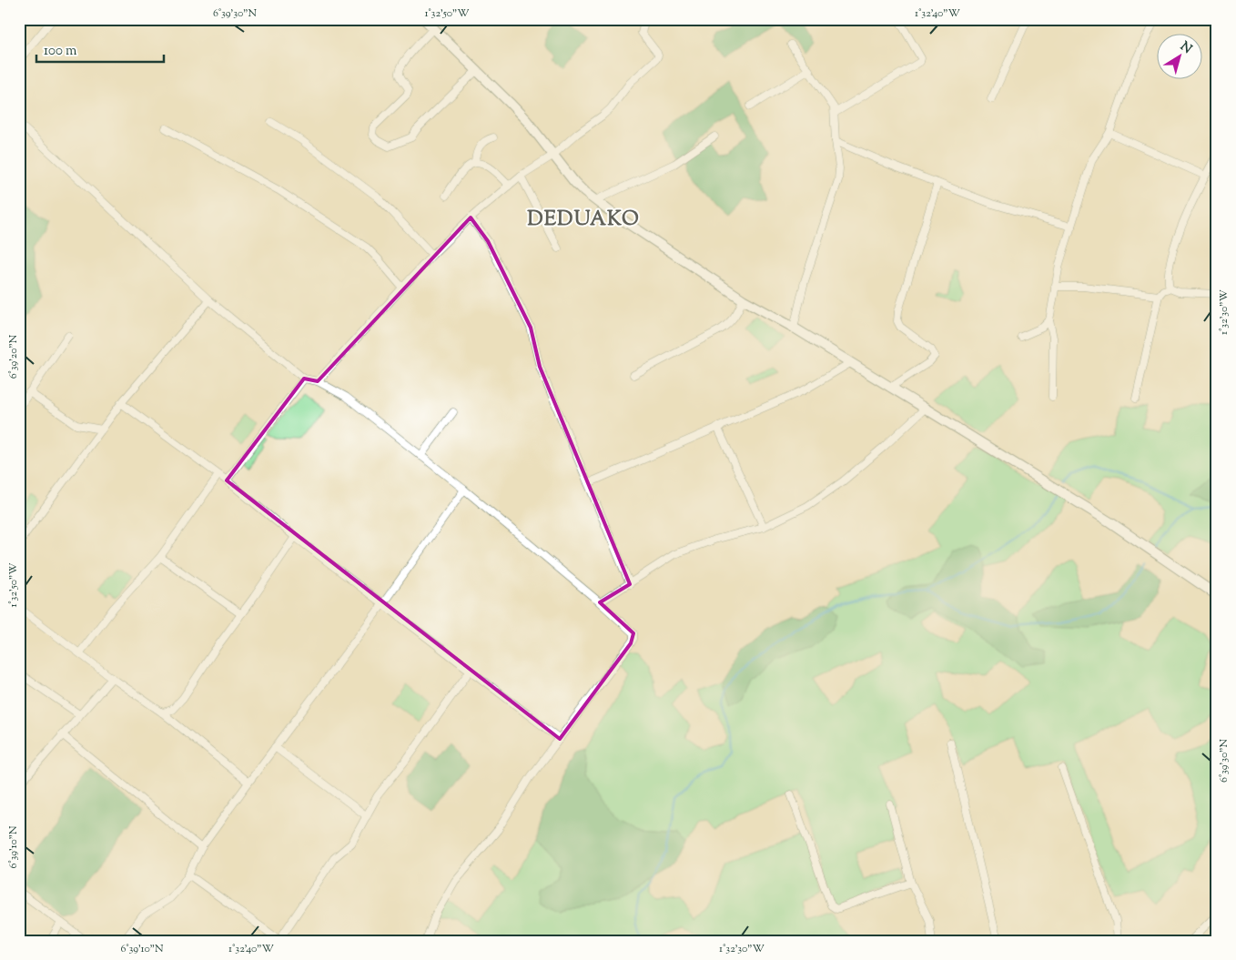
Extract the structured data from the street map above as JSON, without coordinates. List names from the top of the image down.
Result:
{
  "districts": ["DEDUAKO"],
  "scale_bar": "100 m",
  "north": "top right",
  "coordinates": [
    "6°39'30\"N",
    "1°32'50\"W",
    "1°32'40\"W",
    "1°32'30\"W",
    "6°39'20\"N",
    "6°39'10\"N"
  ]
}
